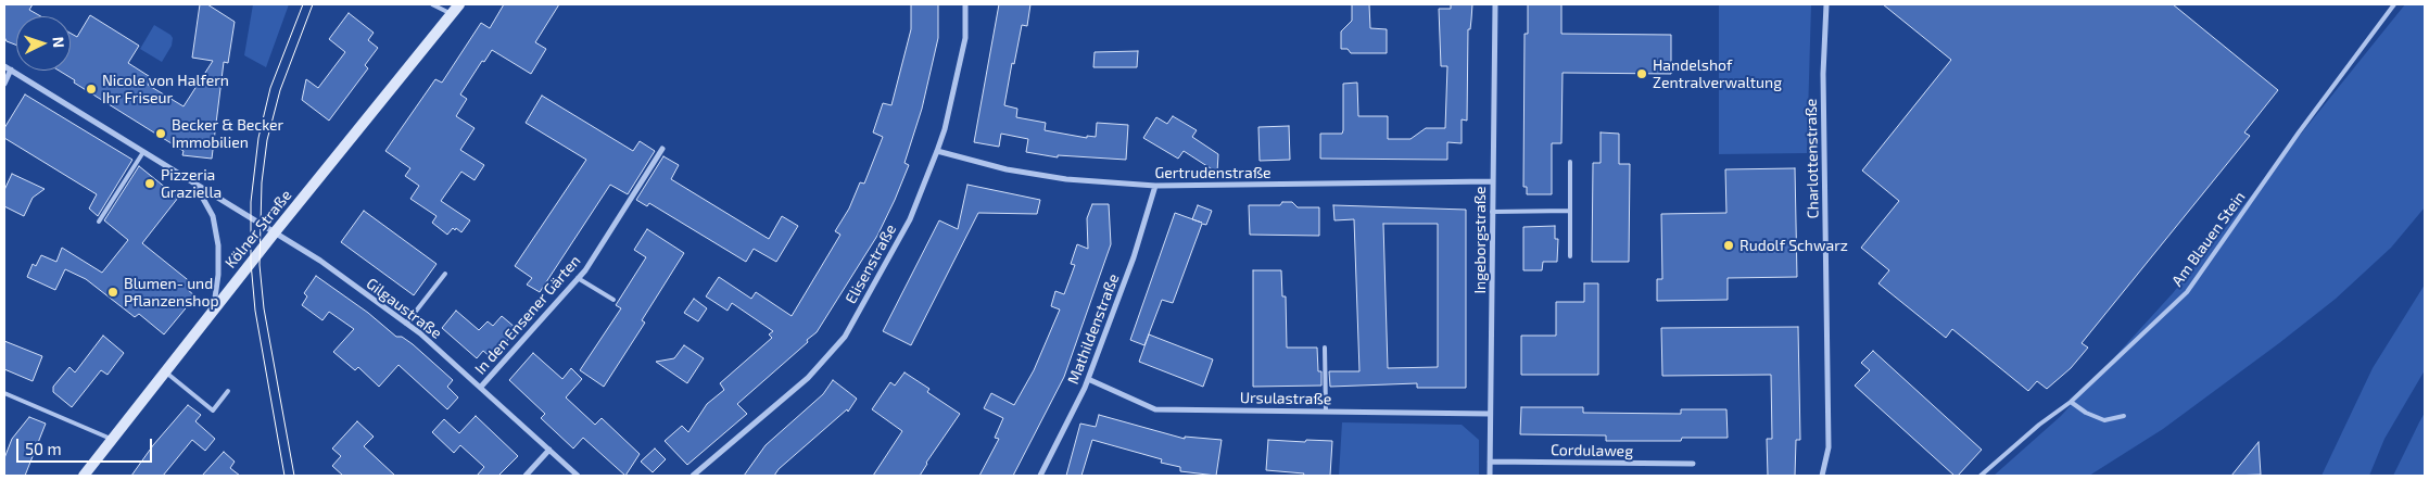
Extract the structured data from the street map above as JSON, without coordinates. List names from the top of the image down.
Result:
{
  "streets": {
    "main road": ["Kölner Straße"],
    "street": [
      "Charlottenstraße",
      "Gertrudenstraße",
      "Ingeborgstraße",
      "Elisenstraße",
      "Gilgaustraße",
      "In den Ensener Gärten",
      "Mathildenstraße",
      "Ursulastraße",
      "Cordulaweg"
    ],
    "lane": ["Am Blauen Stein"]
  },
  "crossings": [
    ["Gertrudenstraße", "Ingeborgstraße"],
    ["Gertrudenstraße", "Elisenstraße"],
    ["Gertrudenstraße", "Mathildenstraße"],
    ["Kölner Straße", "Gilgaustraße"],
    ["Ingeborgstraße", "Ursulastraße"],
    ["Ingeborgstraße", "Cordulaweg"],
    ["Gilgaustraße", "In den Ensener Gärten"],
    ["Mathildenstraße", "Ursulastraße"]
  ],
  "places": [
    "Handelshof Zentralverwaltung",
    "Nicole von Halfern Ihr Friseur",
    "Becker & Becker Immobilien",
    "Pizzeria Graziella",
    "Rudolf Schwarz",
    "Blumen- und Pflanzenshop"
  ],
  "scale_bar": "50 m",
  "north": "right"
}
